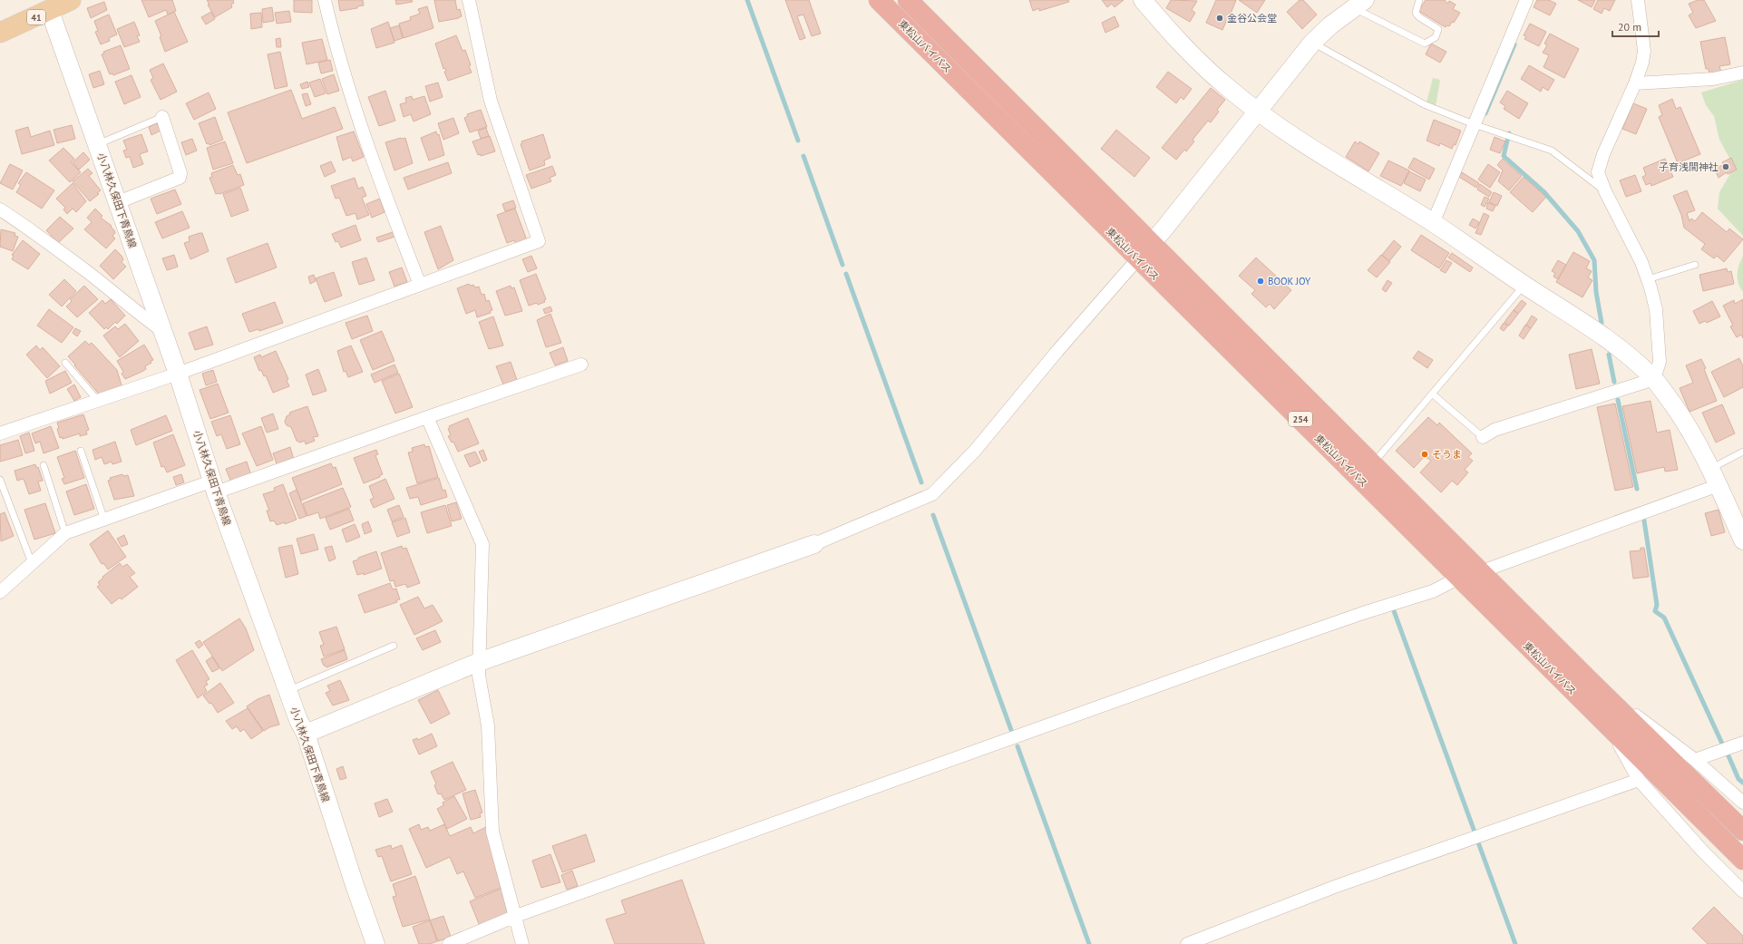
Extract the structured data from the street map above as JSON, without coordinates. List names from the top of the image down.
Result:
{
  "streets": {
    "highway": ["東松山バイパス", "254"],
    "main road": ["41"],
    "street": ["小八林久保田下青鳥線"]
  },
  "crossings": [
    ["41", "小八林久保田下青鳥線"]
  ],
  "places": [
    "金谷公会堂",
    "子育浅間神社",
    "BOOK JOY",
    "そうま"
  ],
  "scale_bar": "20 m"
}
